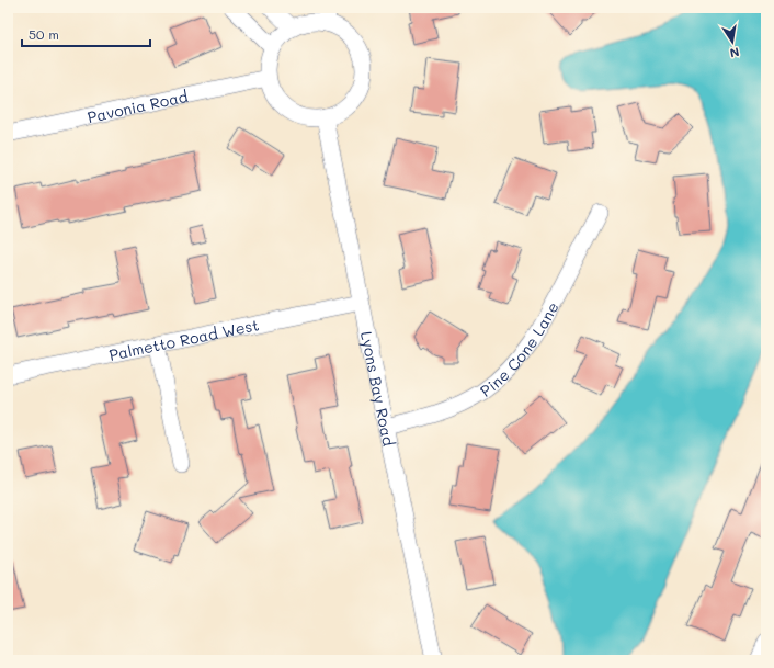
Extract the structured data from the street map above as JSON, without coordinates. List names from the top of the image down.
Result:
{
  "streets": {
    "street": [
      "Pavonia Road",
      "Palmetto Road West",
      "Pine Cone Lane",
      "Lyons Bay Road"
    ]
  },
  "crossings": [
    ["Pavonia Road", "Lyons Bay Road"],
    ["Palmetto Road West", "Lyons Bay Road"],
    ["Pine Cone Lane", "Lyons Bay Road"]
  ],
  "scale_bar": "50 m",
  "north": "bottom"
}
